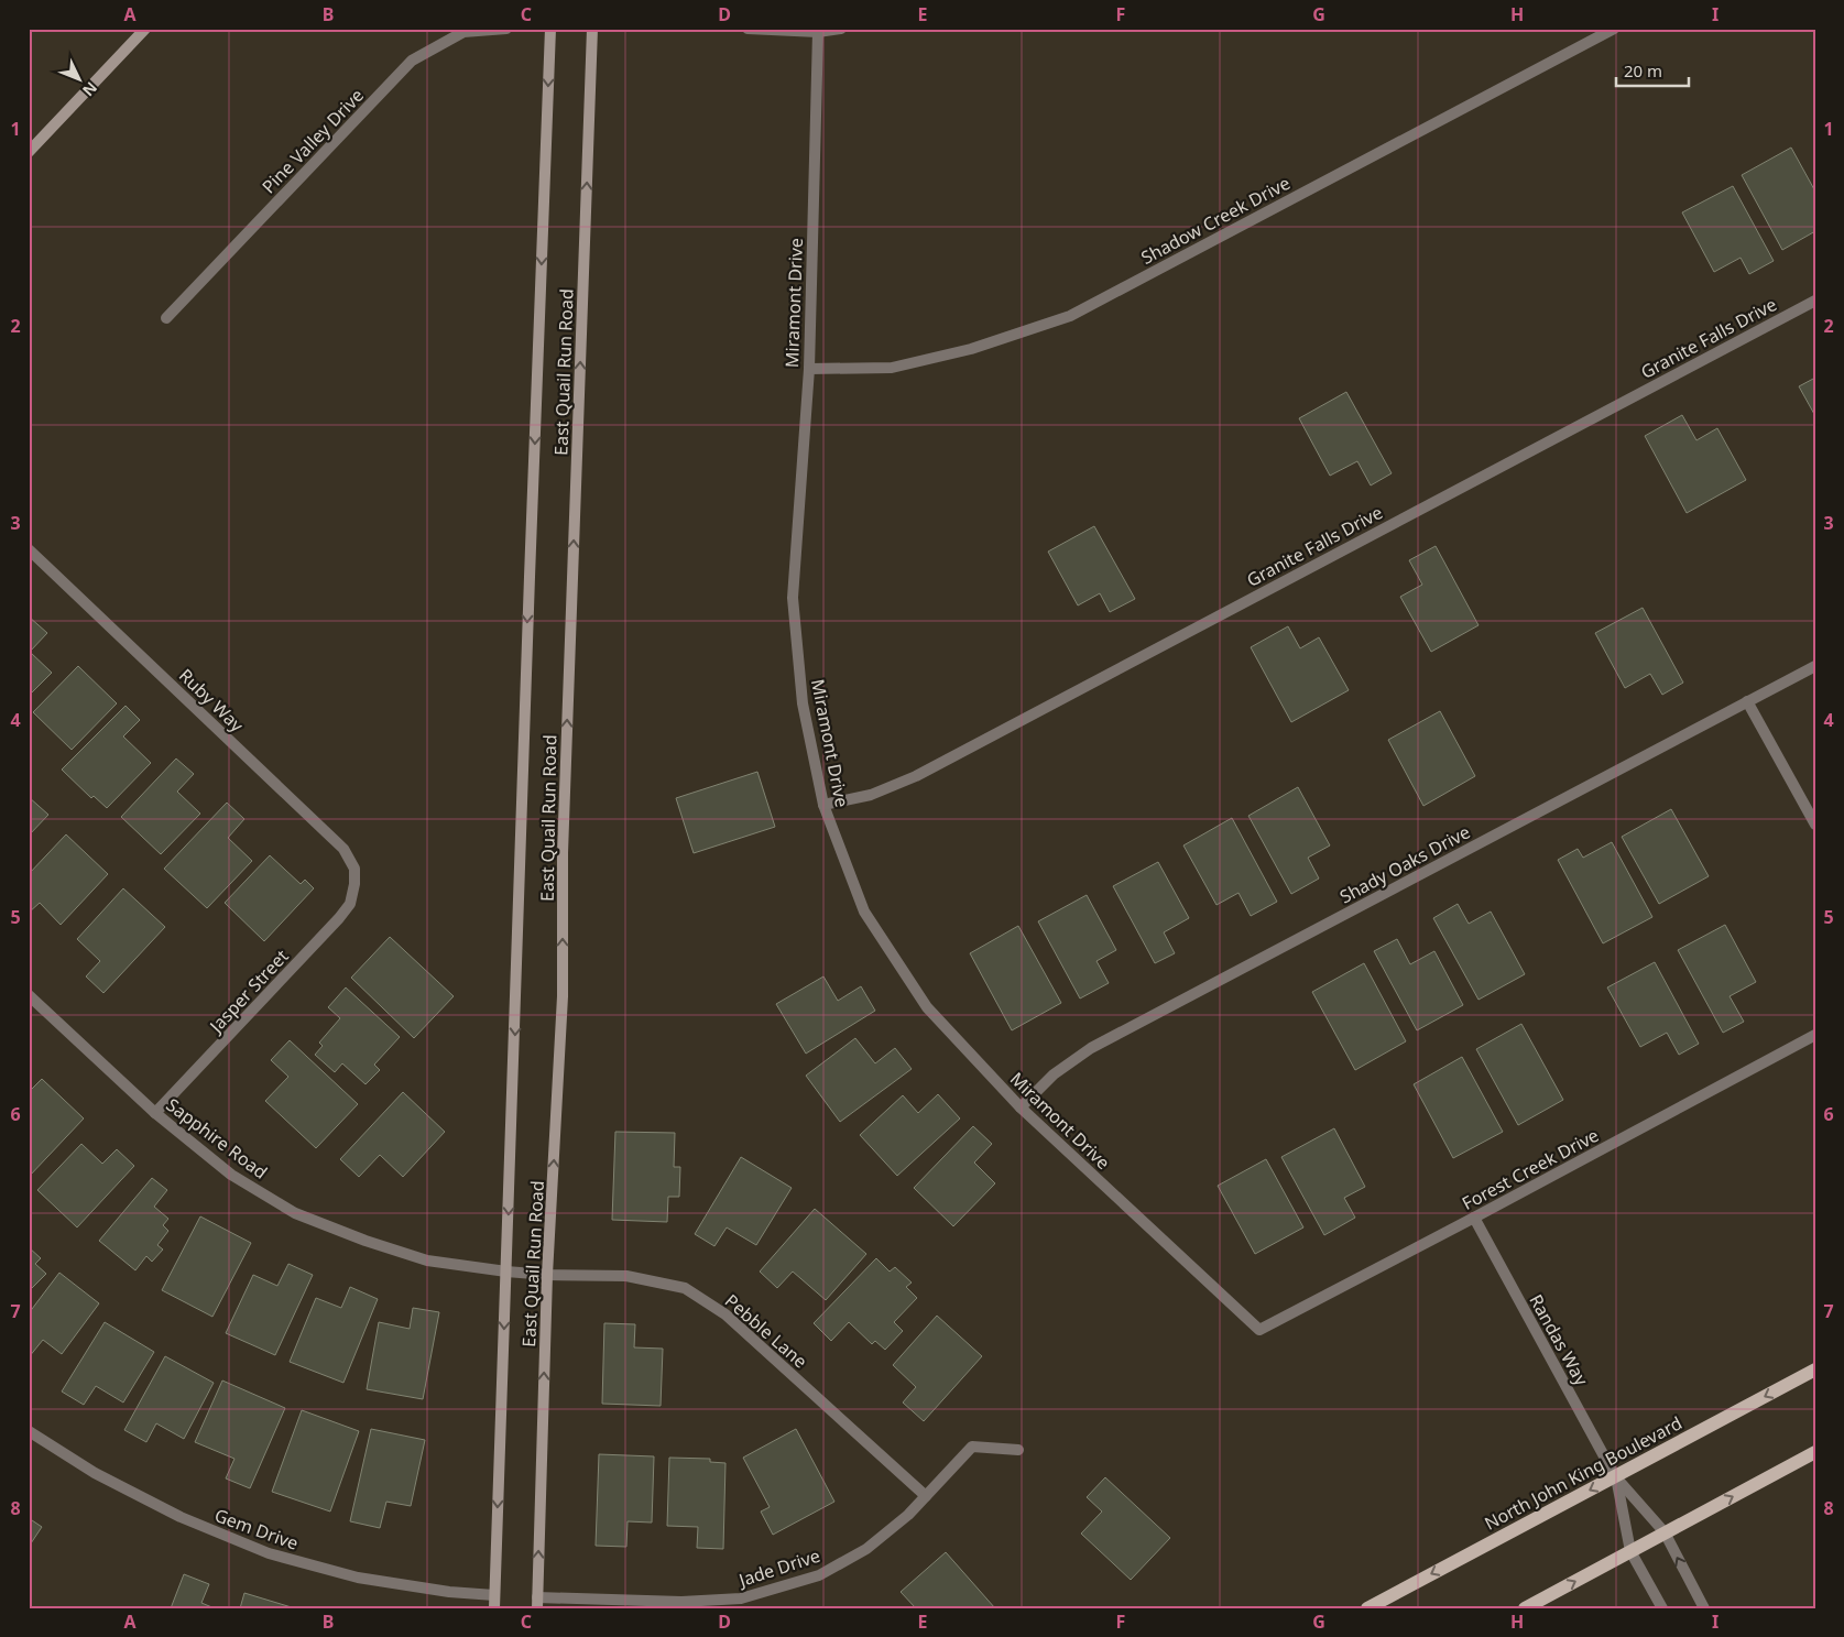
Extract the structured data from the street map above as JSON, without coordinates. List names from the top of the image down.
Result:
{
  "streets": {
    "main road": ["North John King Boulevard"],
    "street": [
      "Pine Valley Drive",
      "Shadow Creek Drive",
      "Miramont Drive",
      "Granite Falls Drive",
      "East Quail Run Road",
      "Ruby Way",
      "Shady Oaks Drive",
      "Jasper Street",
      "Sapphire Road",
      "Forest Creek Drive",
      "Pebble Lane",
      "Randas Way",
      "Gem Drive",
      "Jade Drive"
    ]
  },
  "crossings": [
    ["Shadow Creek Drive", "Miramont Drive"],
    ["Miramont Drive", "Granite Falls Drive"],
    ["Miramont Drive", "Shady Oaks Drive"],
    ["Miramont Drive", "Forest Creek Drive"],
    ["East Quail Run Road", "Sapphire Road"],
    ["East Quail Run Road", "Pebble Lane"],
    ["East Quail Run Road", "Gem Drive"],
    ["East Quail Run Road", "Jade Drive"],
    ["Ruby Way", "Jasper Street"],
    ["Jasper Street", "Sapphire Road"],
    ["Sapphire Road", "Pebble Lane"],
    ["Forest Creek Drive", "Randas Way"],
    ["Pebble Lane", "Jade Drive"],
    ["Randas Way", "North John King Boulevard"]
  ],
  "scale_bar": "20 m",
  "north": "bottom right",
  "grid": {
    "columns": [
      "A",
      "B",
      "C",
      "D",
      "E",
      "F",
      "G",
      "H",
      "I"
    ],
    "rows": [
      "1",
      "2",
      "3",
      "4",
      "5",
      "6",
      "7",
      "8"
    ]
  }
}
